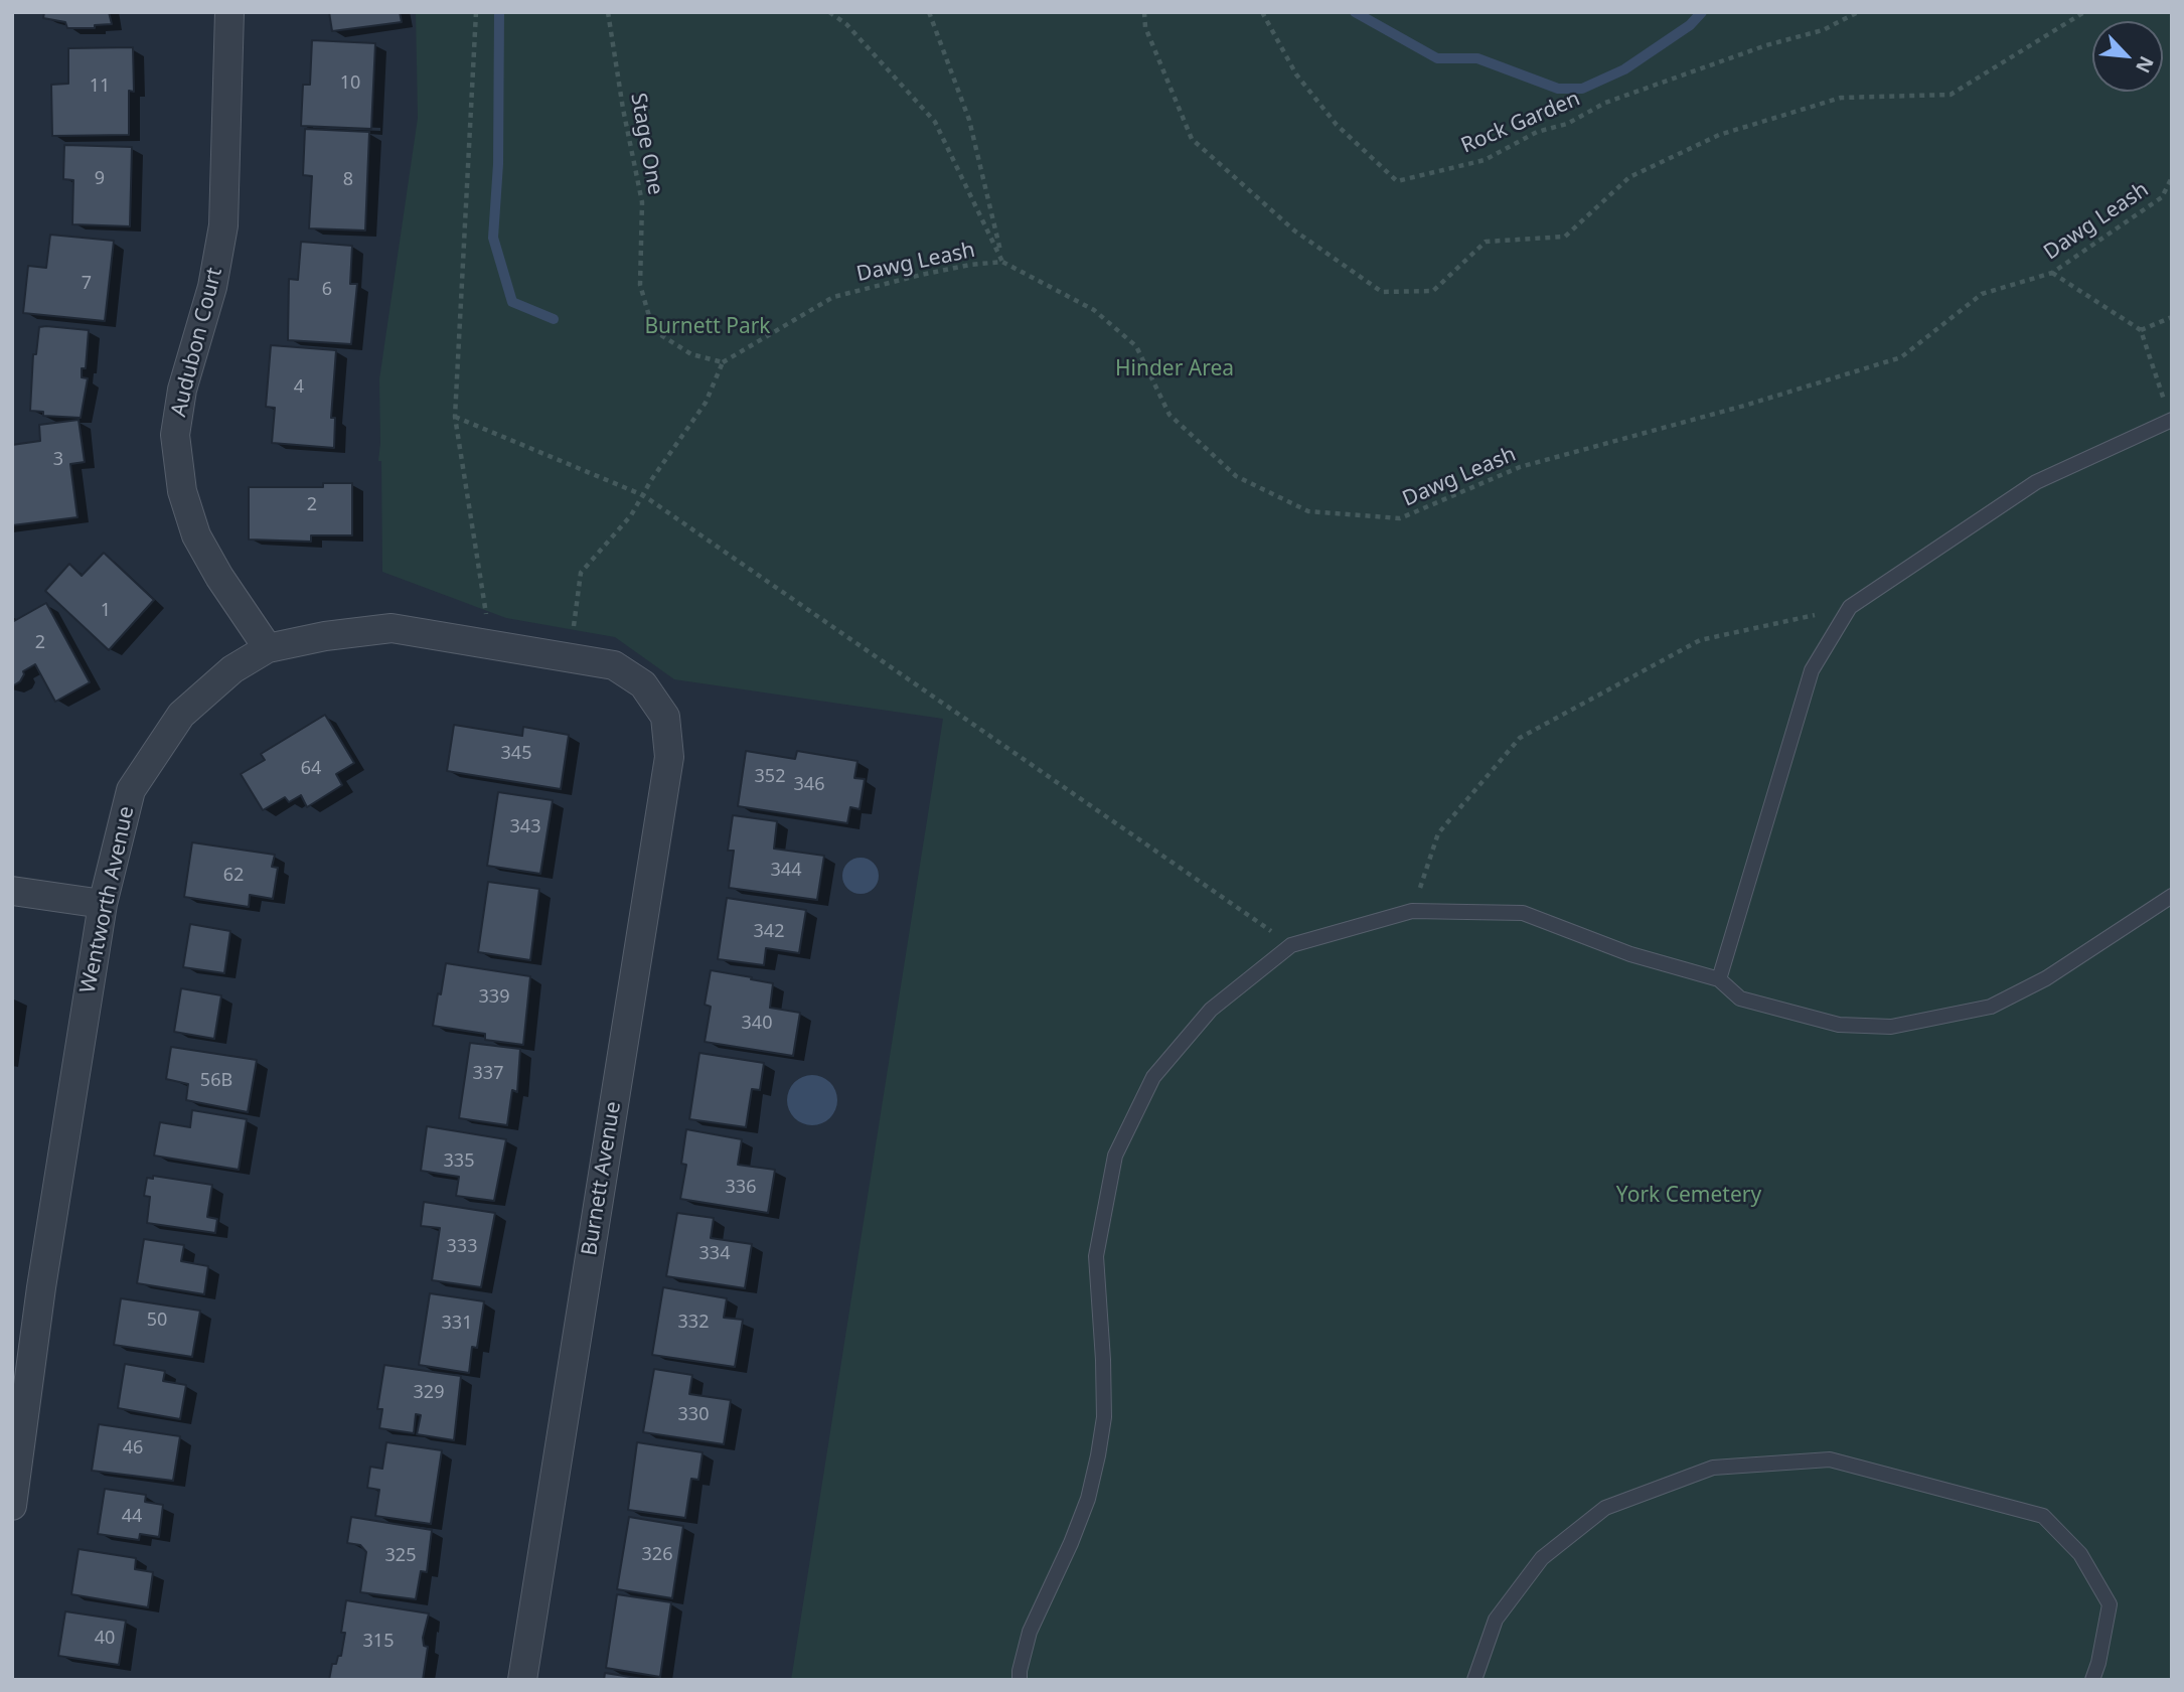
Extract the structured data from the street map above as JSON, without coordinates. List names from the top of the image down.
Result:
{
  "streets": {
    "street": ["Audubon Court", "Wentworth Avenue", "Burnett Avenue"],
    "path": ["Rock Garden", "Stage One", "Dawg Leash"]
  },
  "crossings": [
    ["Stage One", "Dawg Leash"],
    ["Audubon Court", "Wentworth Avenue"],
    ["Wentworth Avenue", "Burnett Avenue"]
  ],
  "parks": ["Burnett Park", "Hinder Area", "York Cemetery"],
  "house_numbers": [
    "10",
    "11",
    "9",
    "8",
    "7",
    "6",
    "4",
    "3",
    "2",
    "1",
    "2",
    "345",
    "64",
    "352",
    "346",
    "343",
    "344",
    "62",
    "342",
    "339",
    "340",
    "337",
    "56B",
    "335",
    "336",
    "333",
    "334",
    "50",
    "332",
    "331",
    "329",
    "330",
    "46",
    "44",
    "326",
    "325",
    "40",
    "315"
  ],
  "north": "bottom right"
}
